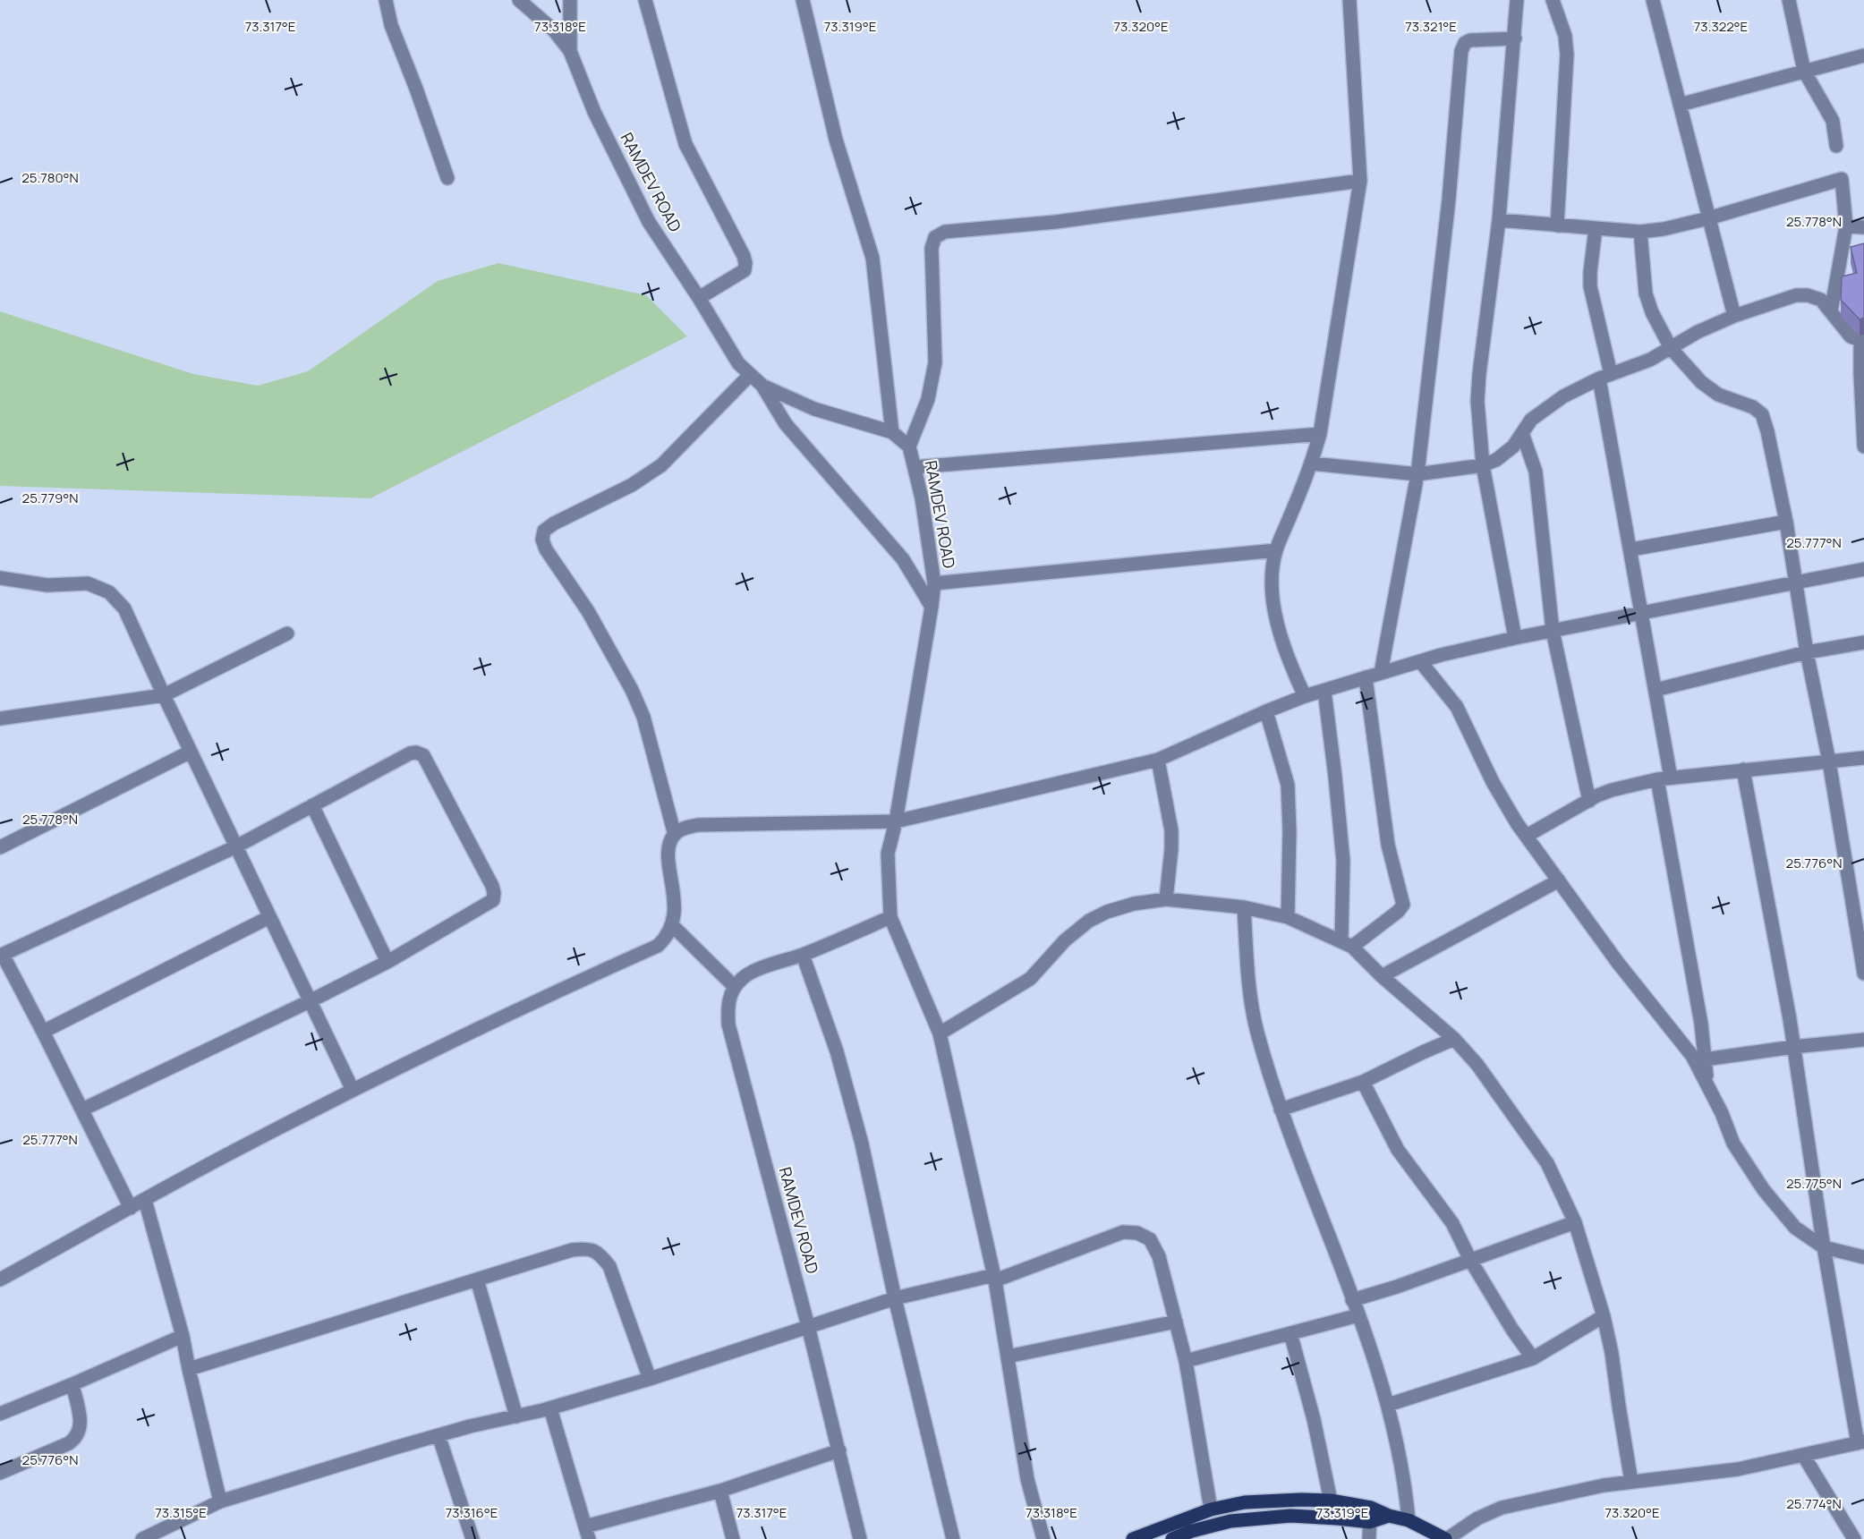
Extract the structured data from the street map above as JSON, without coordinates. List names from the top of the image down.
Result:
{
  "streets": {
    "street": ["RAMDEV ROAD"]
  },
  "coordinates": [
    "73.317°E",
    "73.318°E",
    "73.319°E",
    "73.320°E",
    "73.321°E",
    "73.322°E",
    "25.780°N",
    "25.778°N",
    "25.779°N",
    "25.777°N",
    "25.776°N",
    "25.775°N",
    "25.774°N",
    "73.315°E",
    "73.316°E"
  ]
}
